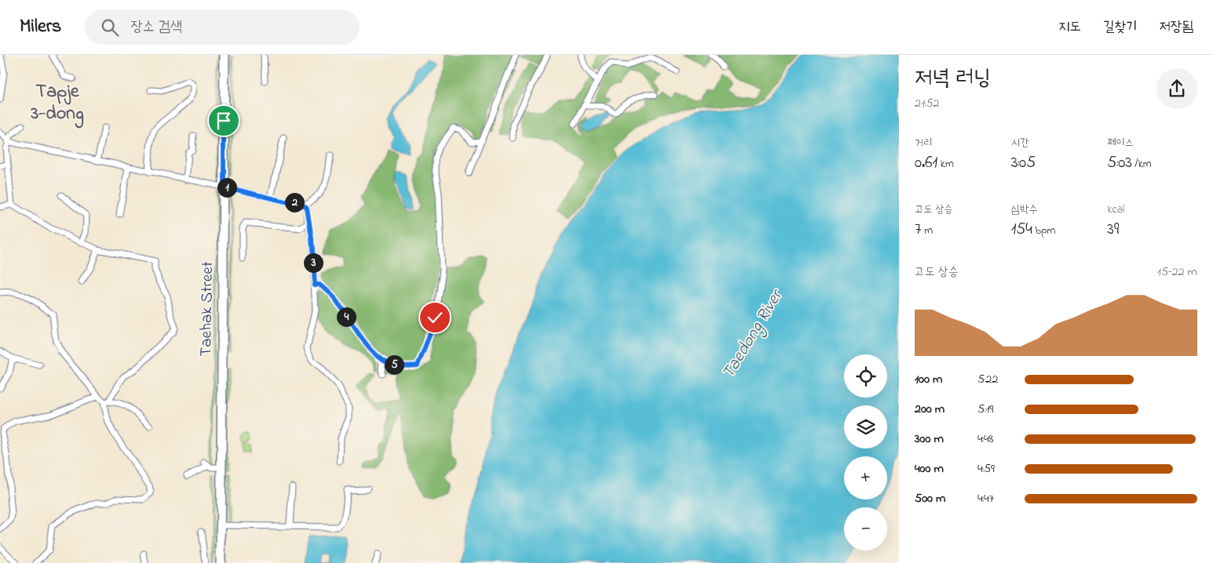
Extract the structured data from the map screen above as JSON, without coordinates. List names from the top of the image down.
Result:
{
  "streets": {
    "main road": ["Taehak Street"]
  },
  "districts": ["Tapje 3-dong"],
  "water": ["Taedong River"],
  "page": {
    "header": "Milers",
    "search": "장소 검색",
    "nav": ["지도", "길찾기", "저장됨"],
    "heading": ["저녁 러닝", "21:52"],
    "stats": [
      ["거리", "0.61 km"],
      ["시간", "3:05"],
      ["페이스", "5:03 /km"],
      ["고도 상승", "7 m"],
      ["심박수", "154 bpm"],
      ["kcal", "39"]
    ],
    "pins": [
      "1",
      "2",
      "3",
      "4",
      "5"
    ],
    "chart": ["고도 상승", "15–22 m"],
    "map_buttons": ["+", "−"],
    "list": [
      {
        "name": "100 m",
        "note": "5:22"
      },
      {
        "name": "200 m",
        "note": "5:19"
      },
      {
        "name": "300 m",
        "note": "4:48"
      },
      {
        "name": "400 m",
        "note": "4:59"
      },
      {
        "name": "500 m",
        "note": "4:47"
      }
    ]
  }
}
